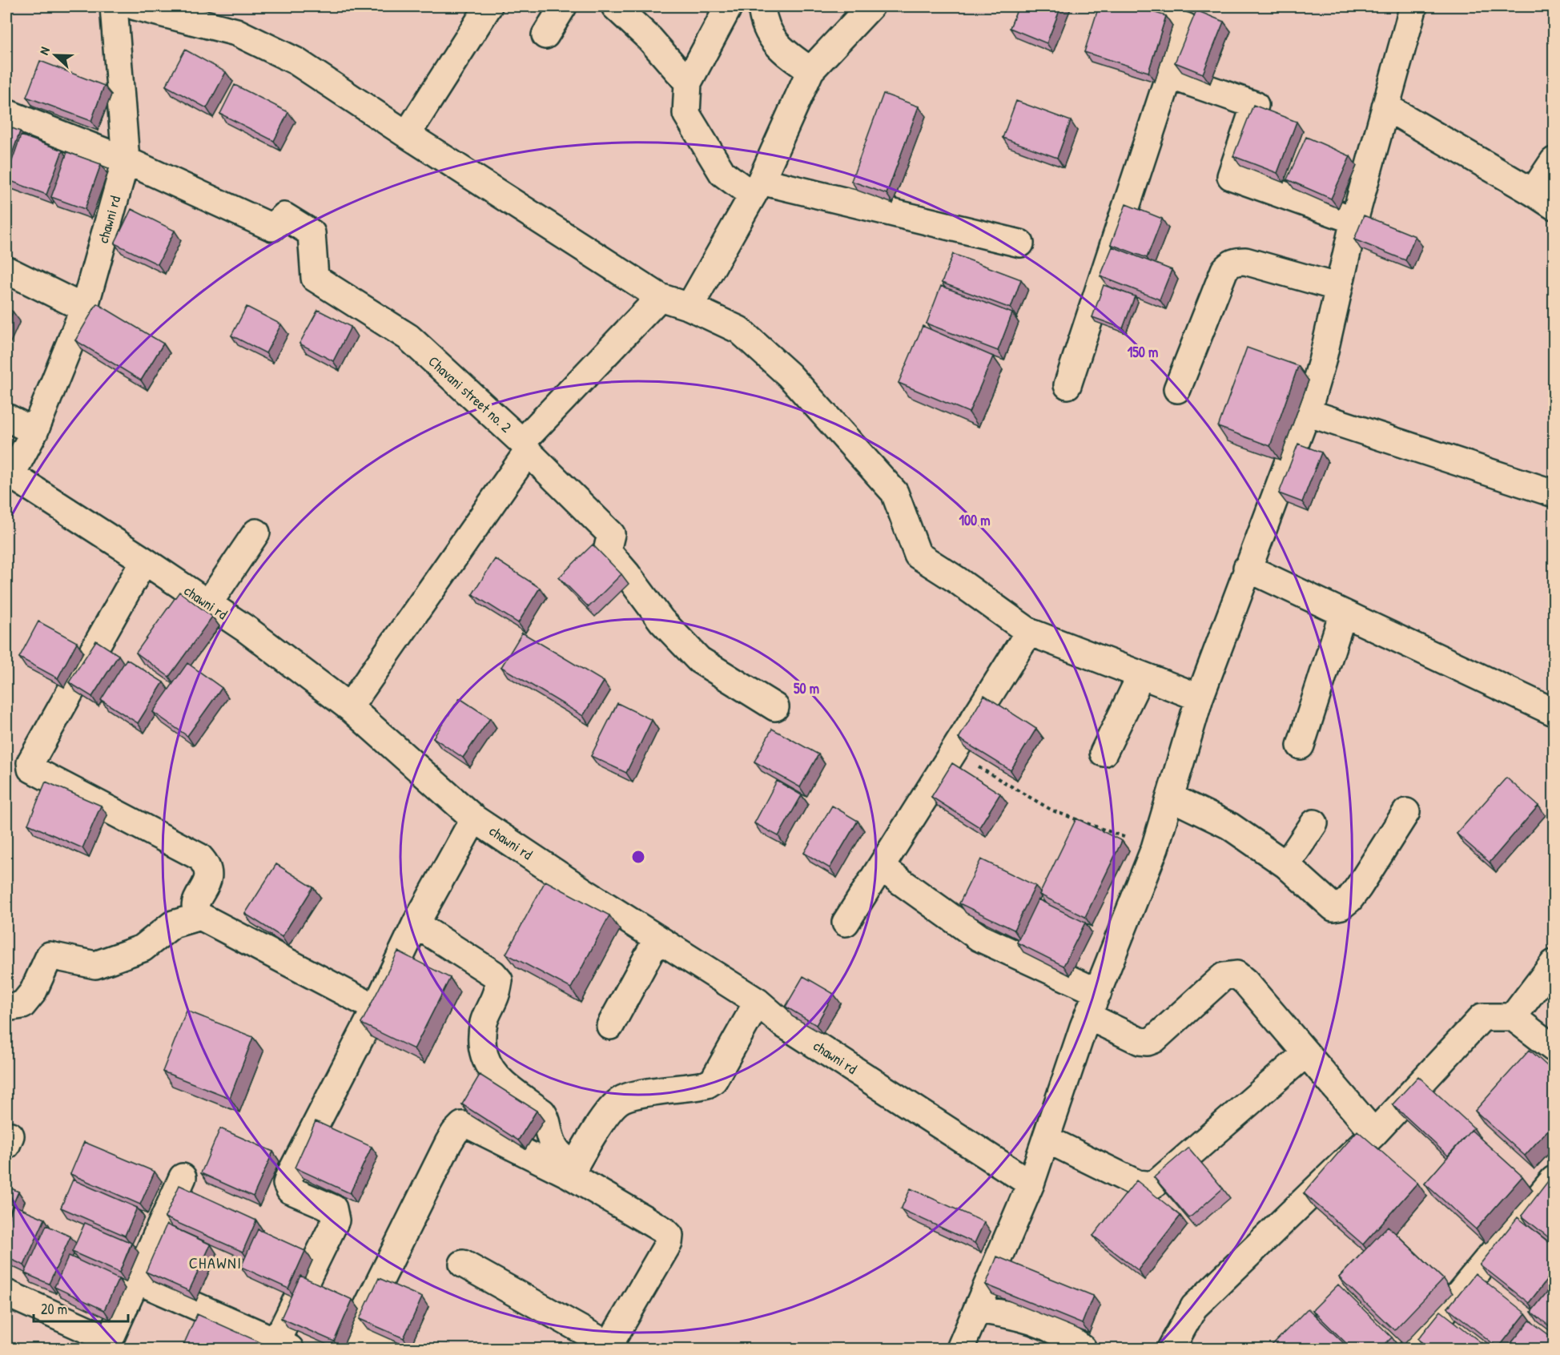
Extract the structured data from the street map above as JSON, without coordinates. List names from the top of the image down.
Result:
{
  "streets": {
    "street": ["chawni rd", "Chavani street no. 2"]
  },
  "crossings": [
    ["chawni rd", "Chavani street no. 2"]
  ],
  "districts": ["CHAWNI"],
  "scale_bar": "20 m",
  "north": "left",
  "rings": ["150 m", "100 m", "50 m"]
}
